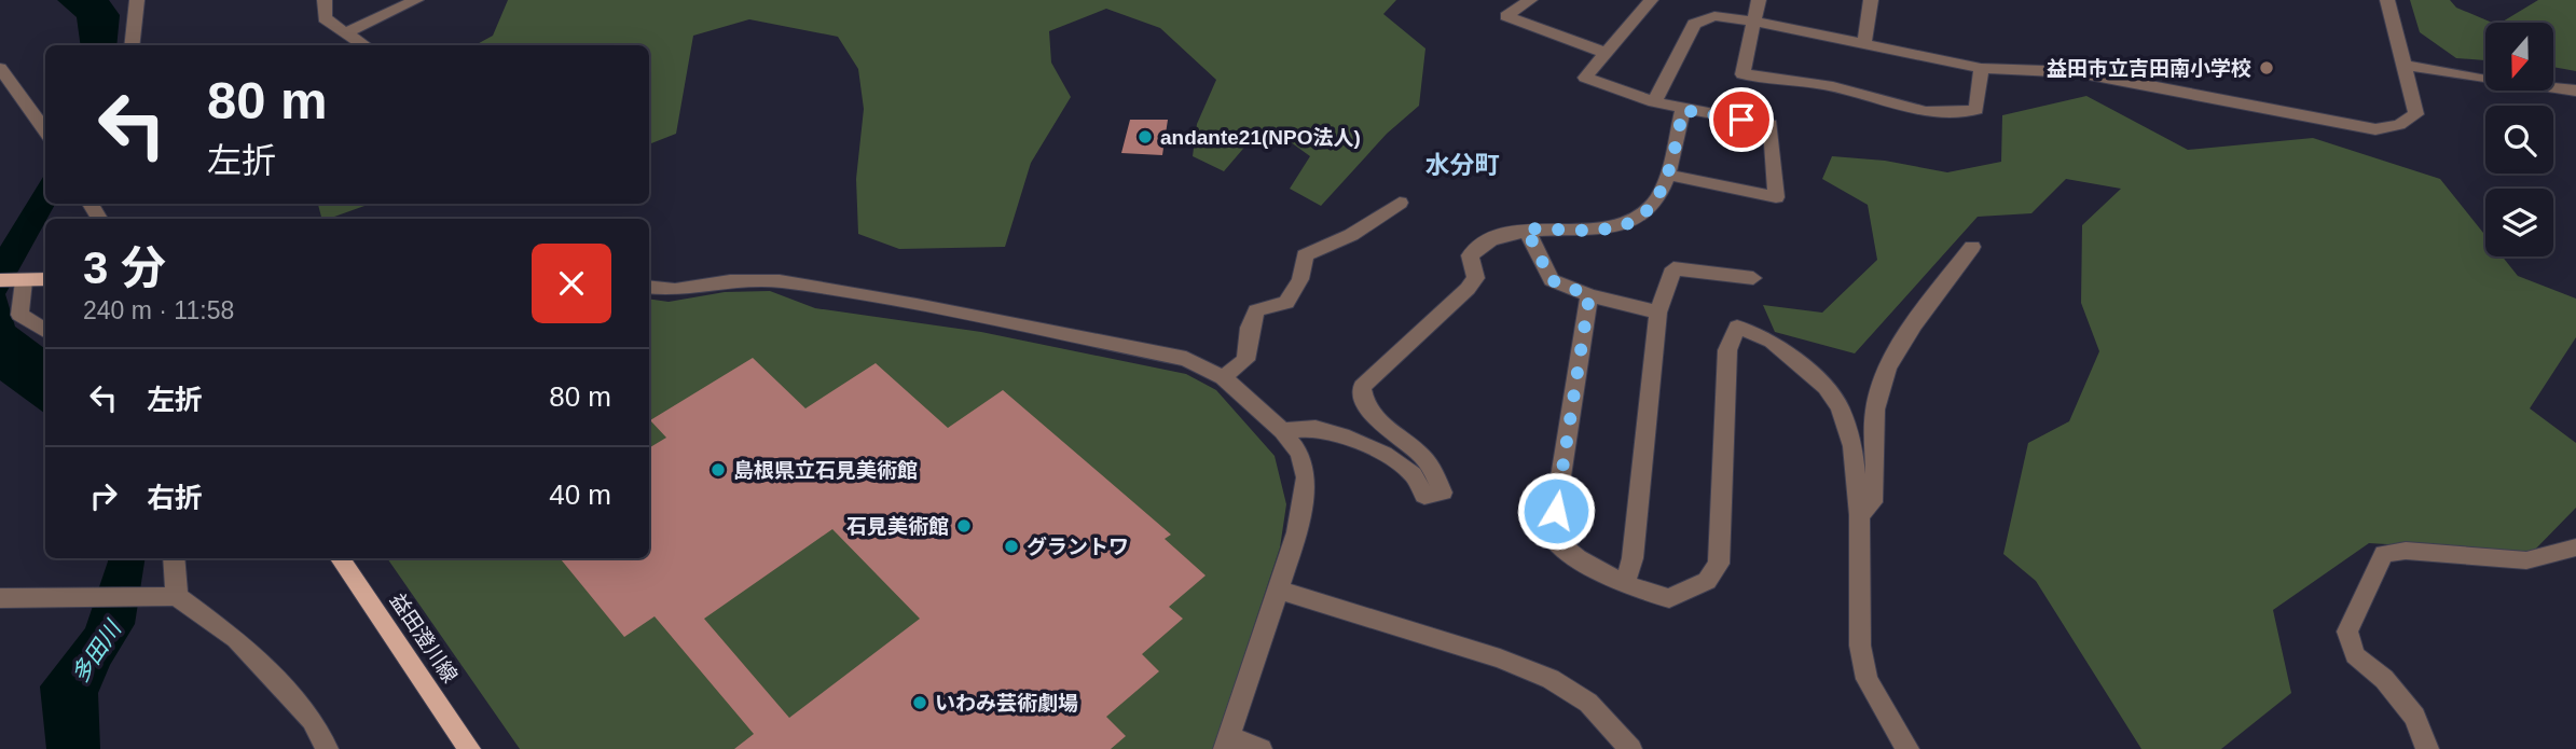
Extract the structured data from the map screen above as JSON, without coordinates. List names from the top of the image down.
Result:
{
  "streets": {
    "main road": ["益田澄川線"]
  },
  "districts": ["水分町"],
  "water": ["多田川"],
  "places": [
    "益田市立吉田南小学校",
    "andante21(NPO法人)",
    "島根県立石見美術館",
    "石見美術館",
    "グラントワ",
    "いわみ芸術劇場"
  ],
  "north": "bottom",
  "page": {
    "turn": ["80 m", "左折"],
    "heading": ["3 分", "240 m · 11:58"],
    "list": [
      {
        "name": "左折",
        "value": "80 m"
      },
      {
        "name": "右折",
        "value": "40 m"
      }
    ]
  }
}
